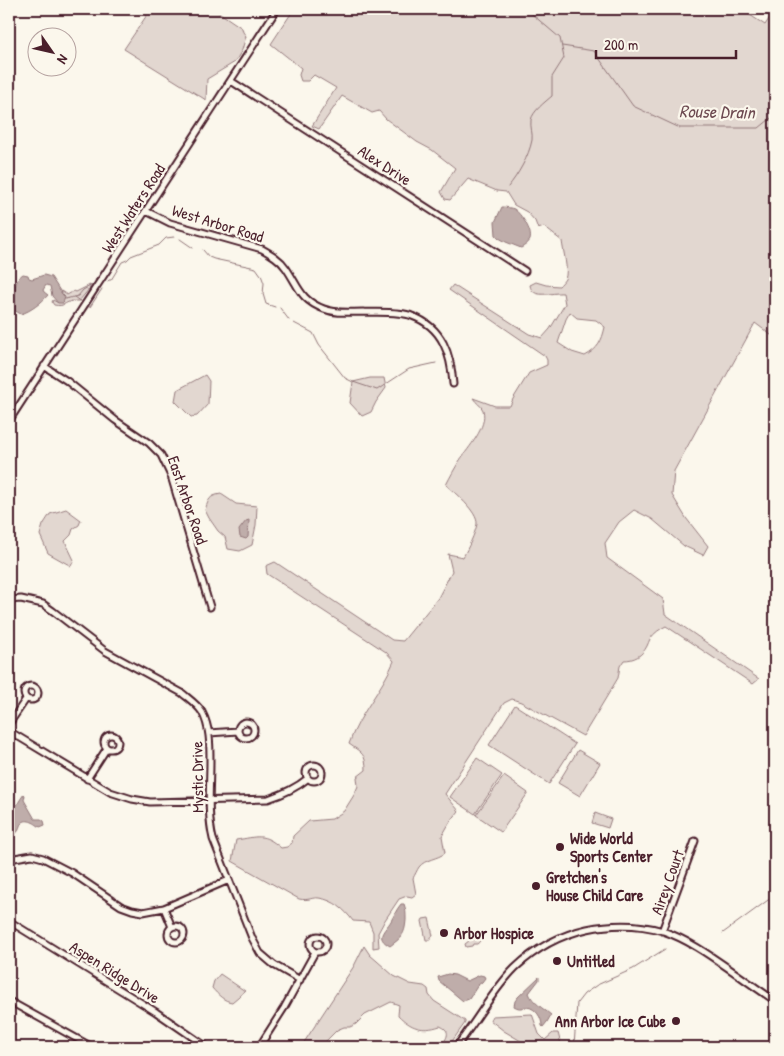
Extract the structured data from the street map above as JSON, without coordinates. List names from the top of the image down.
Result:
{
  "streets": {
    "street": [
      "Alex Drive",
      "West Waters Road",
      "West Arbor Road",
      "East Arbor Road",
      "Mystic Drive",
      "Airey Court",
      "Aspen Ridge Drive"
    ]
  },
  "crossings": [
    ["Alex Drive", "West Waters Road"],
    ["West Waters Road", "West Arbor Road"],
    ["West Waters Road", "East Arbor Road"]
  ],
  "water": ["Rouse Drain"],
  "places": [
    "Wide World Sports Center",
    "Gretchen's House Child Care",
    "Arbor Hospice",
    "Untitled",
    "Ann Arbor Ice Cube"
  ],
  "scale_bar": "200 m",
  "north": "bottom right"
}
